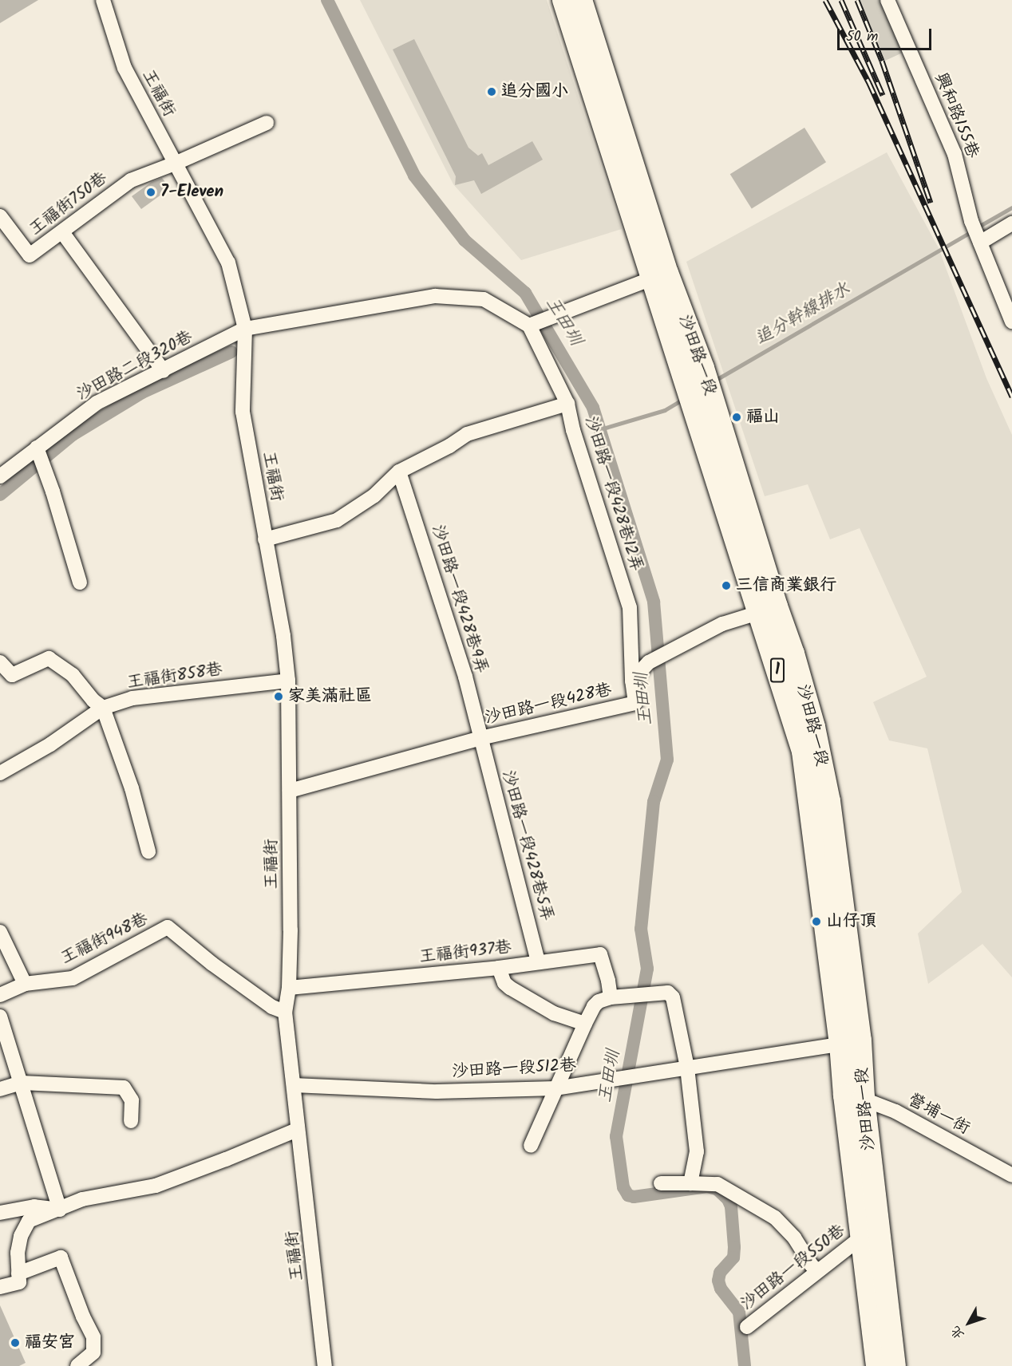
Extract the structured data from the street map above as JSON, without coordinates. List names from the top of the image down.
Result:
{
  "streets": {
    "main road": ["沙田路一段", "1"],
    "street": [
      "王福街",
      "興和路155巷",
      "王福街750巷",
      "沙田路二段320巷",
      "沙田路一段428巷12弄",
      "沙田路一段428巷9弄",
      "王福街858巷",
      "沙田路一段428巷",
      "沙田路一段428巷5弄",
      "王福街948巷",
      "王福街937巷",
      "沙田路一段512巷",
      "營埔一街",
      "沙田路一段550巷"
    ]
  },
  "crossings": [
    ["王福街", "王福街750巷"],
    ["王福街", "沙田路二段320巷"],
    ["王福街", "王福街858巷"],
    ["王福街", "沙田路一段428巷"],
    ["王福街", "王福街937巷"],
    ["王福街", "沙田路一段512巷"],
    ["沙田路一段", "沙田路一段428巷"],
    ["沙田路一段", "沙田路一段512巷"],
    ["沙田路一段", "營埔一街"],
    ["沙田路一段", "沙田路一段550巷"],
    ["沙田路二段320巷", "沙田路一段428巷12弄"],
    ["沙田路一段428巷12弄", "沙田路一段428巷"],
    ["沙田路一段428巷9弄", "沙田路一段428巷"],
    ["沙田路一段428巷9弄", "沙田路一段428巷5弄"],
    ["沙田路一段428巷", "沙田路一段428巷5弄"],
    ["沙田路一段428巷5弄", "王福街937巷"]
  ],
  "water": ["追分幹線排水", "王田圳"],
  "places": [
    "追分國小",
    "7-Eleven",
    "福山",
    "三信商業銀行",
    "家美滿社區",
    "山仔頂",
    "福安宮"
  ],
  "scale_bar": "50 m",
  "north": "bottom left"
}
